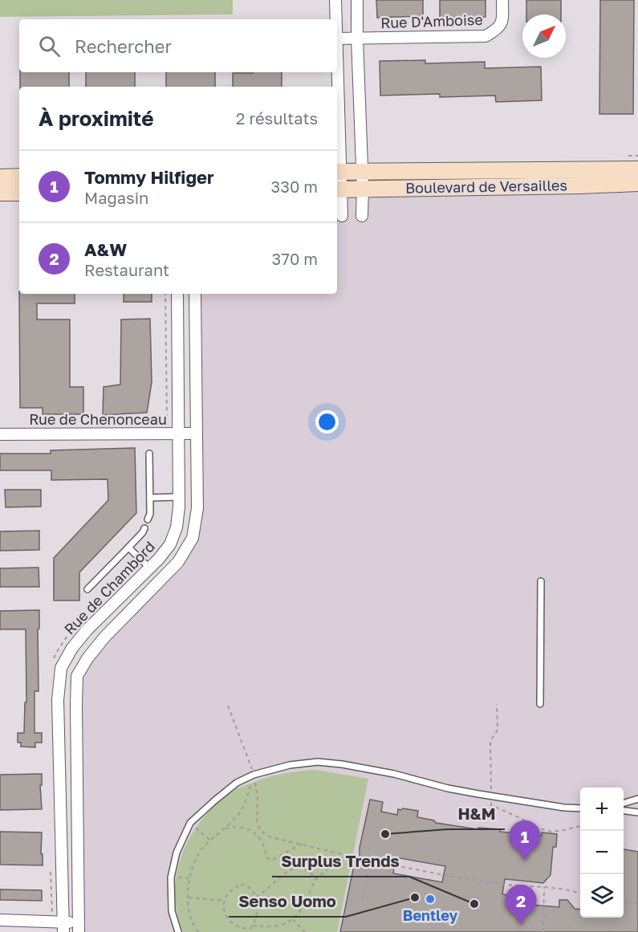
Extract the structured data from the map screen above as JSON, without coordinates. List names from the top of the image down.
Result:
{
  "streets": {
    "street": [
      "Rue D'Amboise",
      "Boulevard de Versailles",
      "Rue de Chenonceau",
      "Rue de Chambord"
    ]
  },
  "crossings": [
    ["Rue de Chenonceau", "Rue de Chambord"]
  ],
  "places": [
    "H&M",
    "Senso Uomo",
    "Bentley",
    "Surplus Trends"
  ],
  "north": "top right",
  "page": {
    "search": "Rechercher",
    "heading": ["À proximité", "2 résultats"],
    "list": [
      {
        "mark": "1",
        "name": "Tommy Hilfiger",
        "note": "Magasin",
        "value": "330 m"
      },
      {
        "mark": "2",
        "name": "A&W",
        "note": "Restaurant",
        "value": "370 m"
      }
    ],
    "map_buttons": ["+", "−"],
    "pins": ["1", "2"]
  }
}
